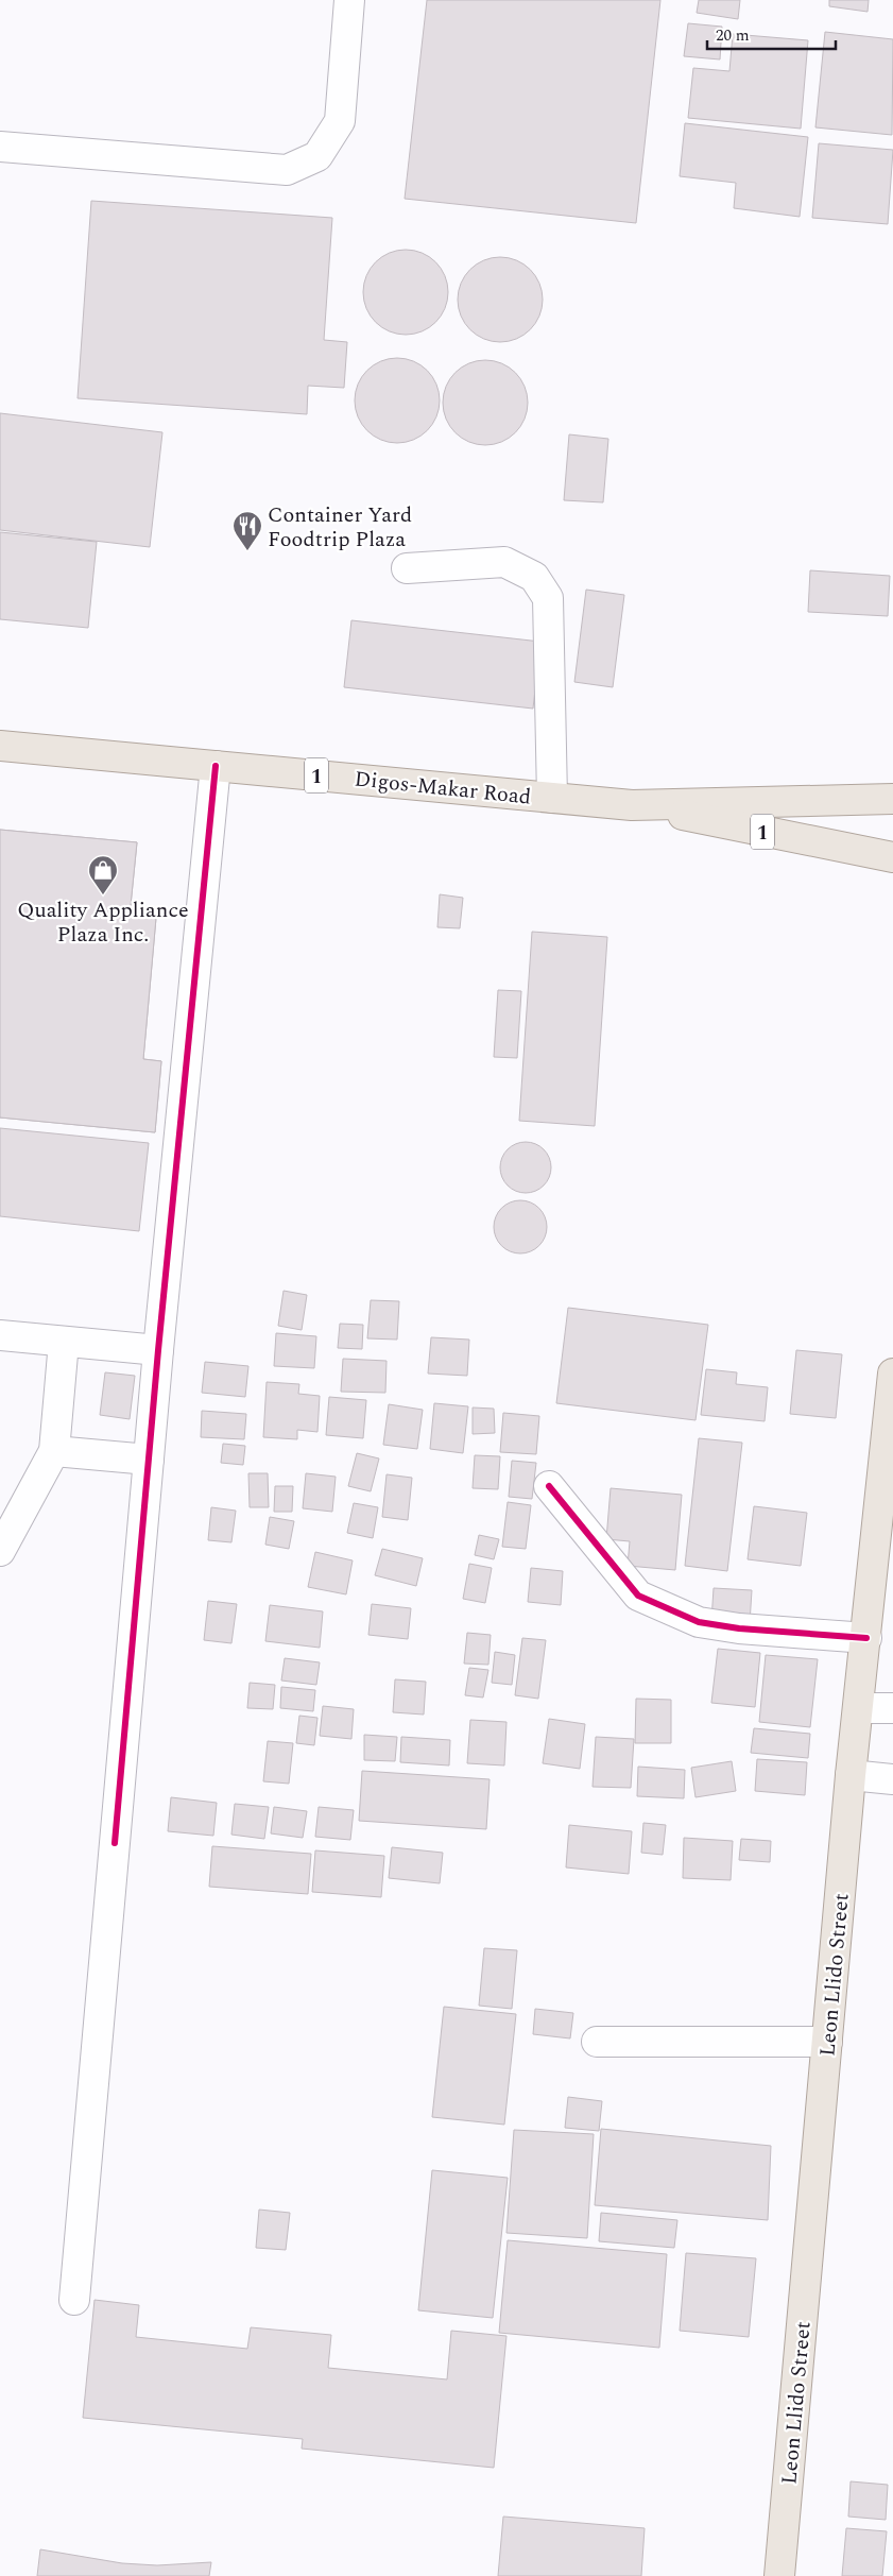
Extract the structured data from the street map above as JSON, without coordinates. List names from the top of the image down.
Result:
{
  "streets": {
    "main road": ["1", "Digos-Makar Road", "Leon Llido Street"]
  },
  "places": {
    "restaurant": ["Container Yard Foodtrip Plaza"],
    "shop": ["Quality Appliance Plaza Inc."]
  },
  "scale_bar": "20 m"
}
